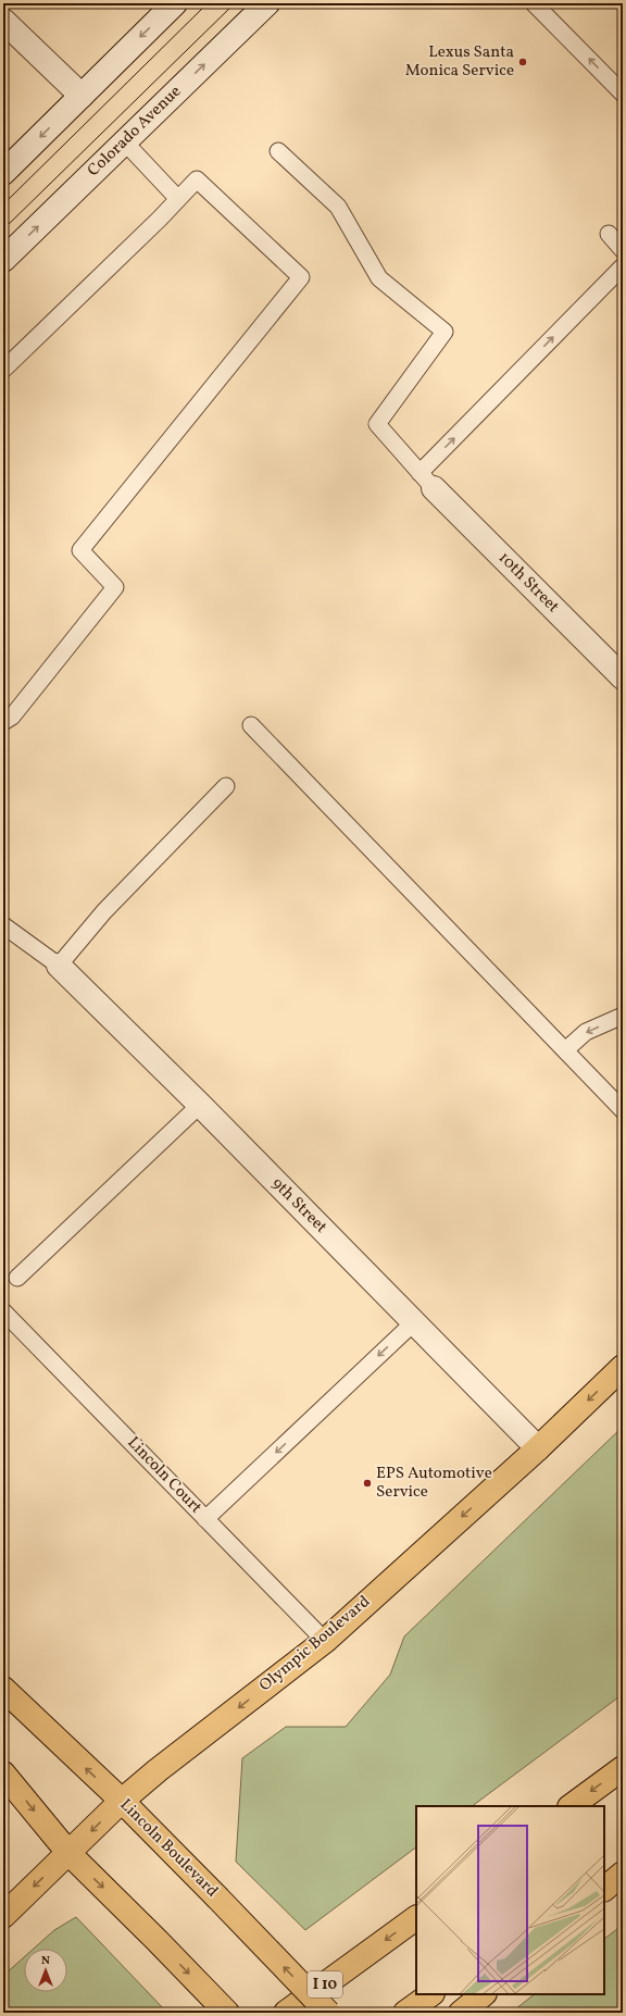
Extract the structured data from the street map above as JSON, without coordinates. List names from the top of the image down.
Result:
{
  "streets": {
    "main road": ["Olympic Boulevard", "Lincoln Boulevard", "I 10"],
    "street": ["Colorado Avenue", "10th Street", "9th Street"],
    "lane": ["Lincoln Court"]
  },
  "crossings": [
    ["9th Street", "Olympic Boulevard"],
    ["Lincoln Court", "Olympic Boulevard"],
    ["Olympic Boulevard", "Lincoln Boulevard"]
  ],
  "one_way": ["Olympic Boulevard"],
  "places": ["Lexus Santa Monica Service", "EPS Automotive Service"],
  "north": "top"
}
